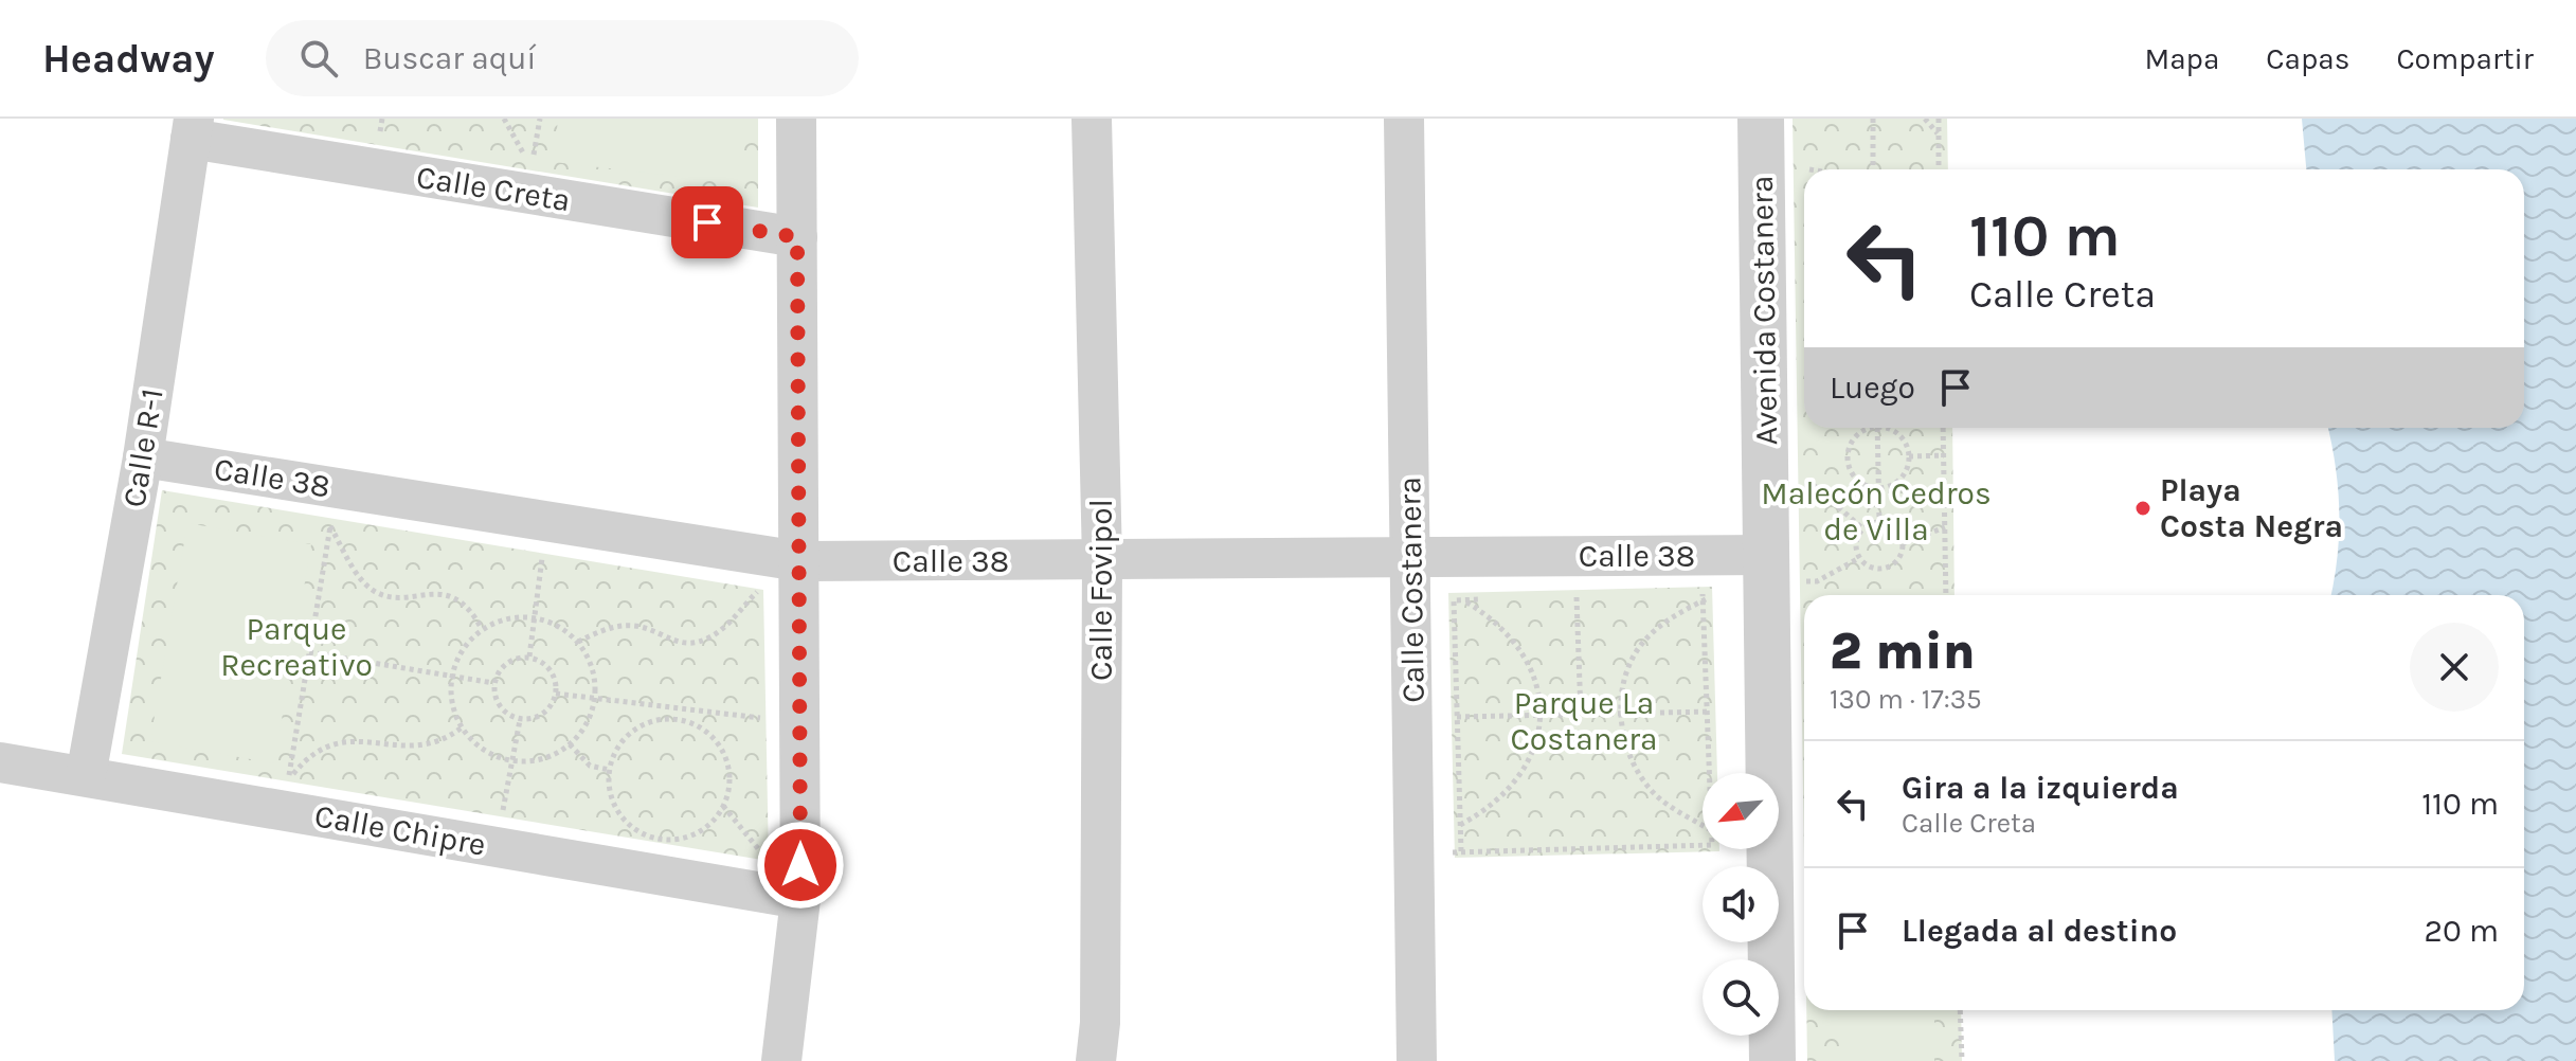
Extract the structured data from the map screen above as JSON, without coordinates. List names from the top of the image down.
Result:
{
  "streets": {
    "street": [
      "Calle Creta",
      "Avenida Costanera",
      "Calle R-1",
      "Calle 38",
      "Calle Fovipol",
      "Calle Costanera",
      "Calle Chipre"
    ]
  },
  "crossings": [
    ["Calle Creta", "Calle R-1"],
    ["Avenida Costanera", "Calle 38"],
    ["Calle R-1", "Calle 38"],
    ["Calle R-1", "Calle Chipre"],
    ["Calle 38", "Calle Fovipol"],
    ["Calle 38", "Calle Costanera"]
  ],
  "parks": ["Malecón Cedros de Villa", "Parque Recreativo", "Parque La Costanera"],
  "places": ["Playa Costa Negra"],
  "north": "bottom left",
  "page": {
    "header": "Headway",
    "search": "Buscar aquí",
    "nav": ["Mapa", "Capas", "Compartir"],
    "turn": ["110 m", "Calle Creta"],
    "then": "Luego",
    "heading": ["2 min", "130 m · 17:35"],
    "list": [
      {
        "name": "Gira a la izquierda",
        "note": "Calle Creta",
        "value": "110 m"
      },
      {
        "name": "Llegada al destino",
        "value": "20 m"
      }
    ]
  }
}
